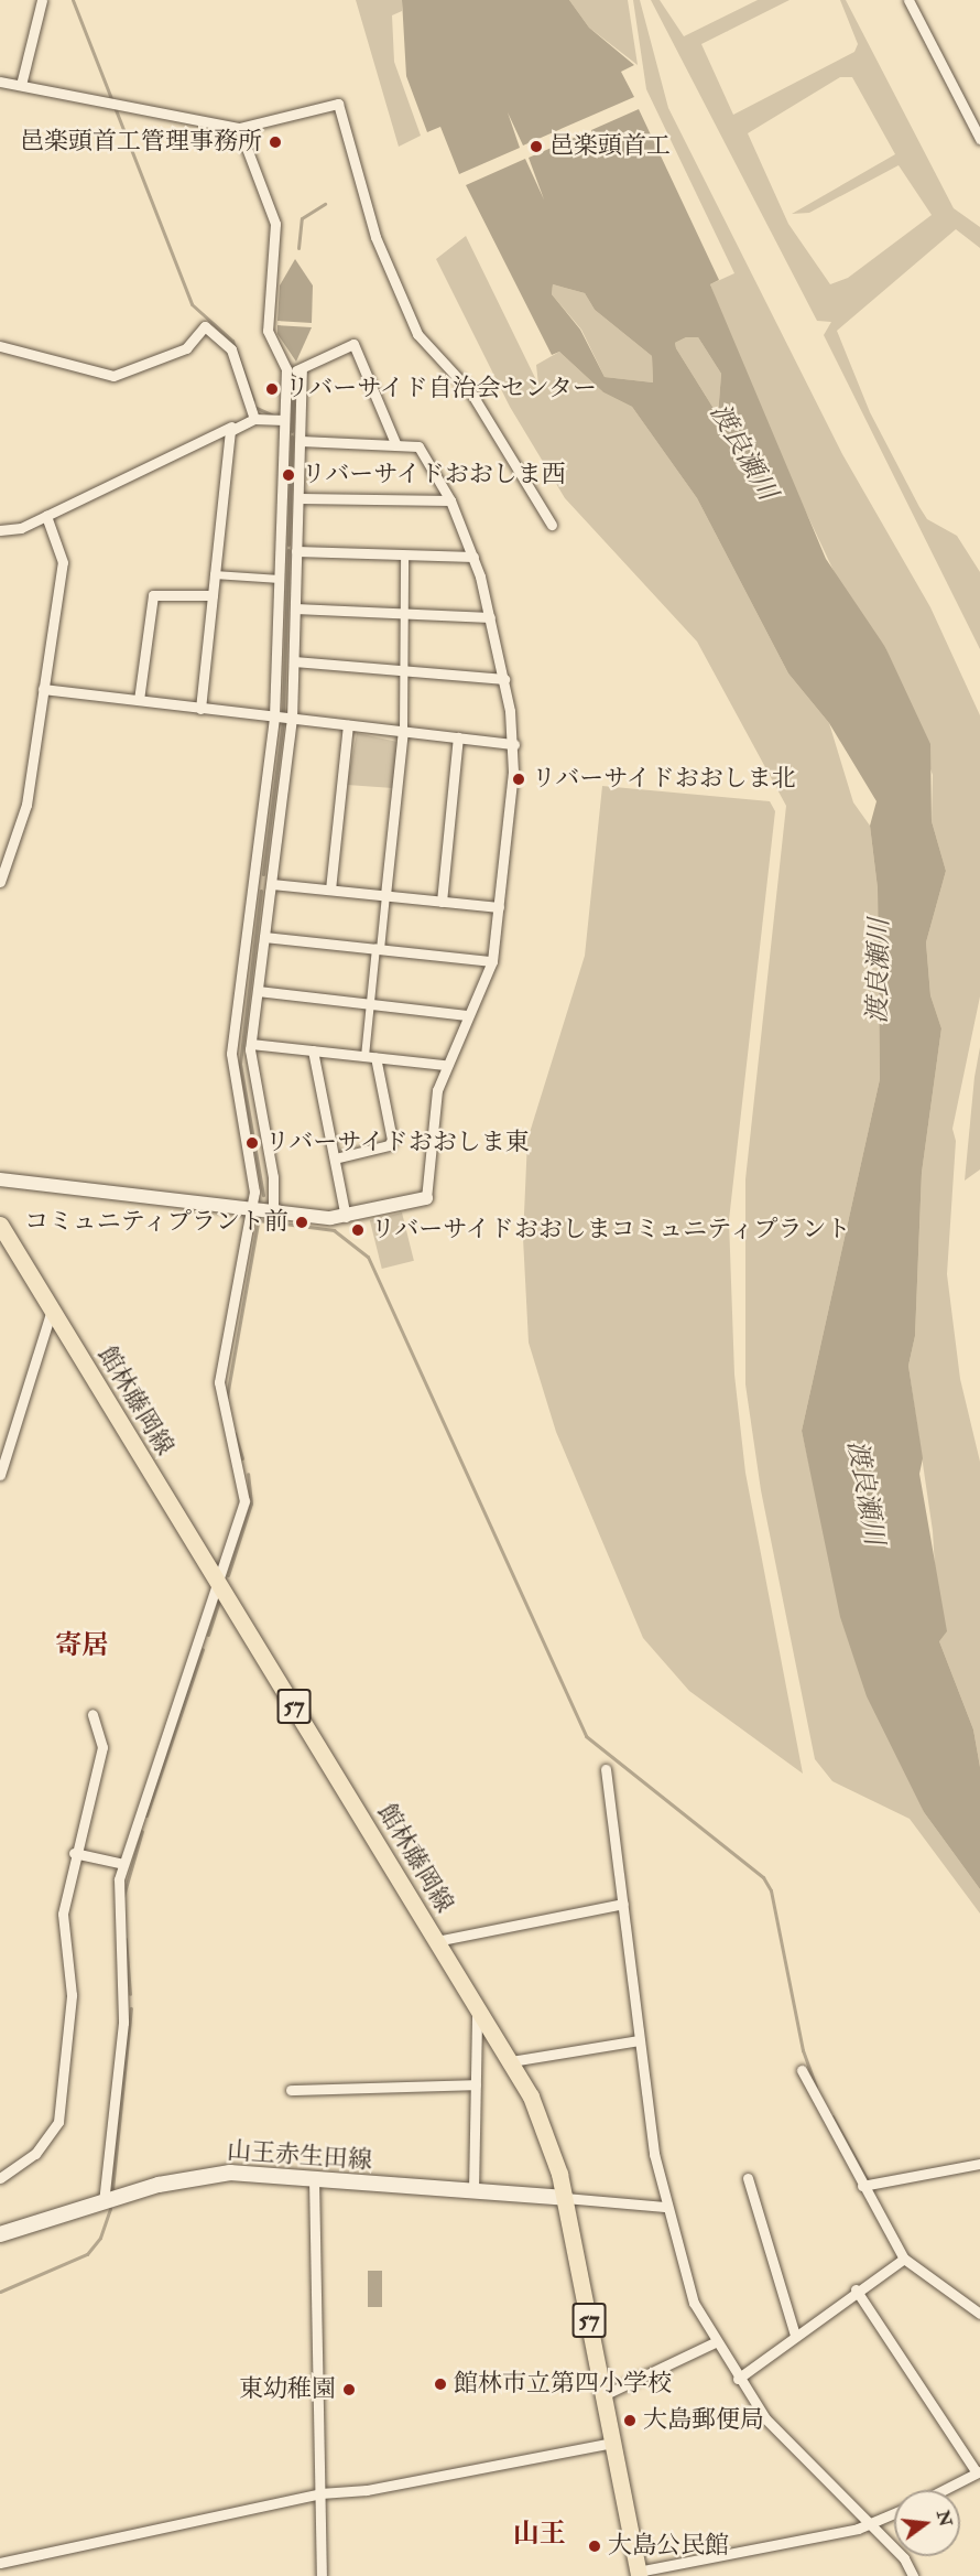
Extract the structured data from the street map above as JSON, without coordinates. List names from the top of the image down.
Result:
{
  "streets": {
    "main road": ["館林藤岡線", "57", "山王赤生田線"]
  },
  "crossings": [
    ["館林藤岡線", "山王赤生田線"]
  ],
  "districts": ["寄居", "山王"],
  "water": ["渡良瀬川"],
  "places": [
    "邑楽頭首工管理事務所",
    "邑楽頭首工",
    "リバーサイド自治会センター",
    "リバーサイドおおしま西",
    "リバーサイドおおしま北",
    "リバーサイドおおしま東",
    "コミュニティプラント前",
    "リバーサイドおおしまコミュニティプラント",
    "館林市立第四小学校",
    "東幼稚園",
    "大島郵便局",
    "大島公民館"
  ],
  "north": "right"
}
